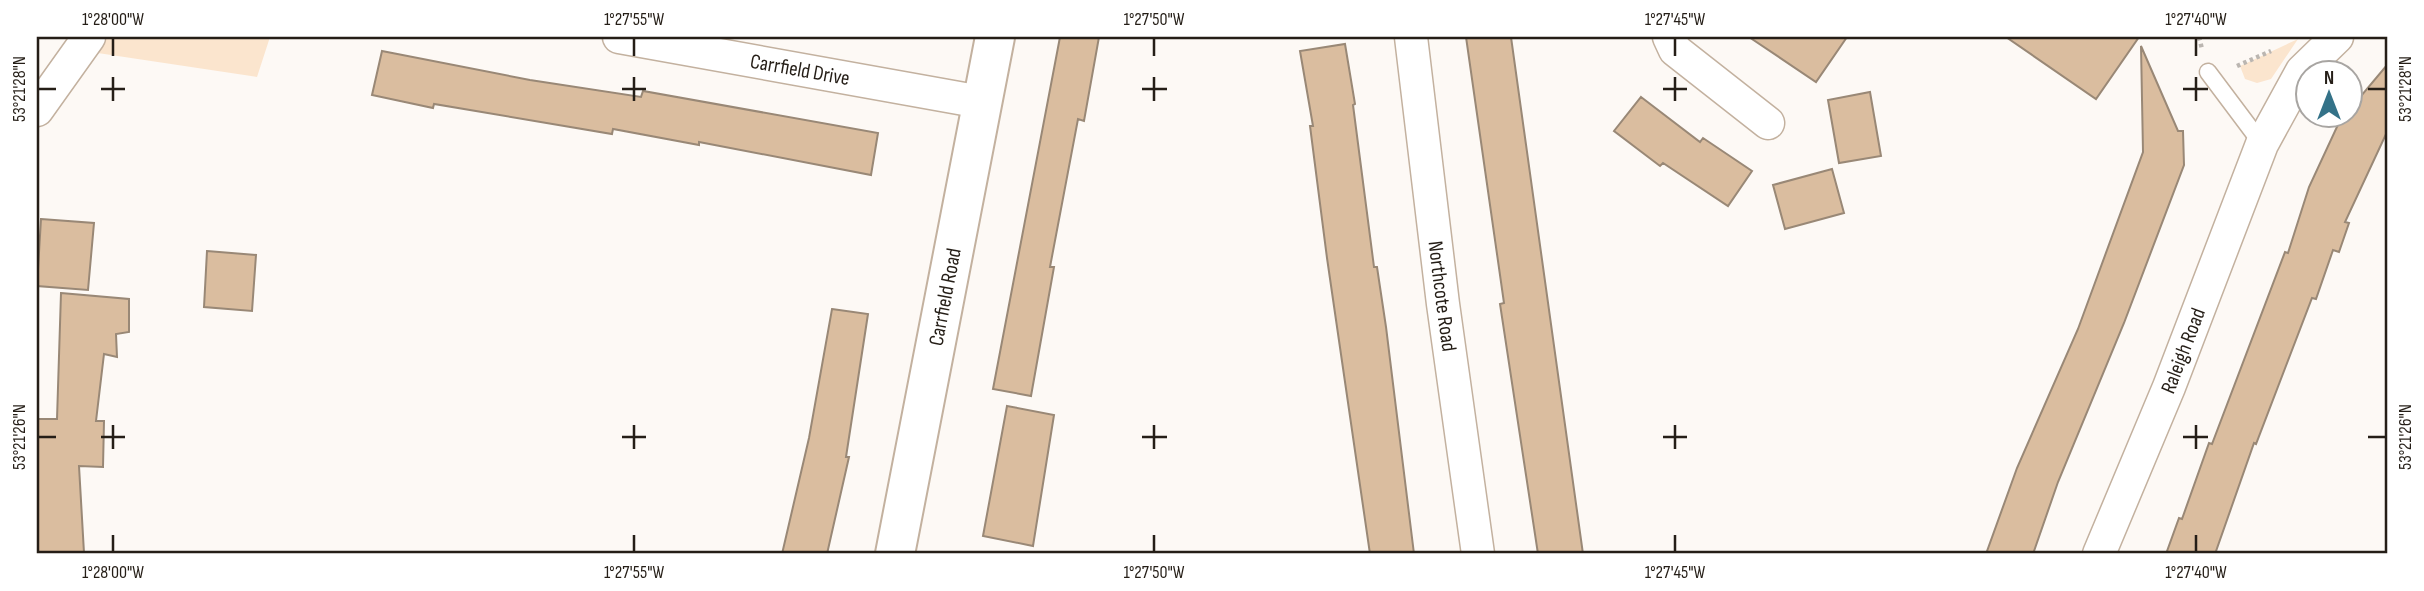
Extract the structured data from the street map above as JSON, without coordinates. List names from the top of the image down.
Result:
{
  "streets": {
    "street": [
      "Carrfield Drive",
      "Carrfield Road",
      "Northcote Road",
      "Raleigh Road"
    ]
  },
  "crossings": [
    ["Carrfield Drive", "Carrfield Road"]
  ],
  "north": "top",
  "coordinates": [
    "1°28'00\"W",
    "1°27'55\"W",
    "1°27'50\"W",
    "1°27'45\"W",
    "1°27'40\"W",
    "53°21'28\"N",
    "53°21'26\"N"
  ]
}
